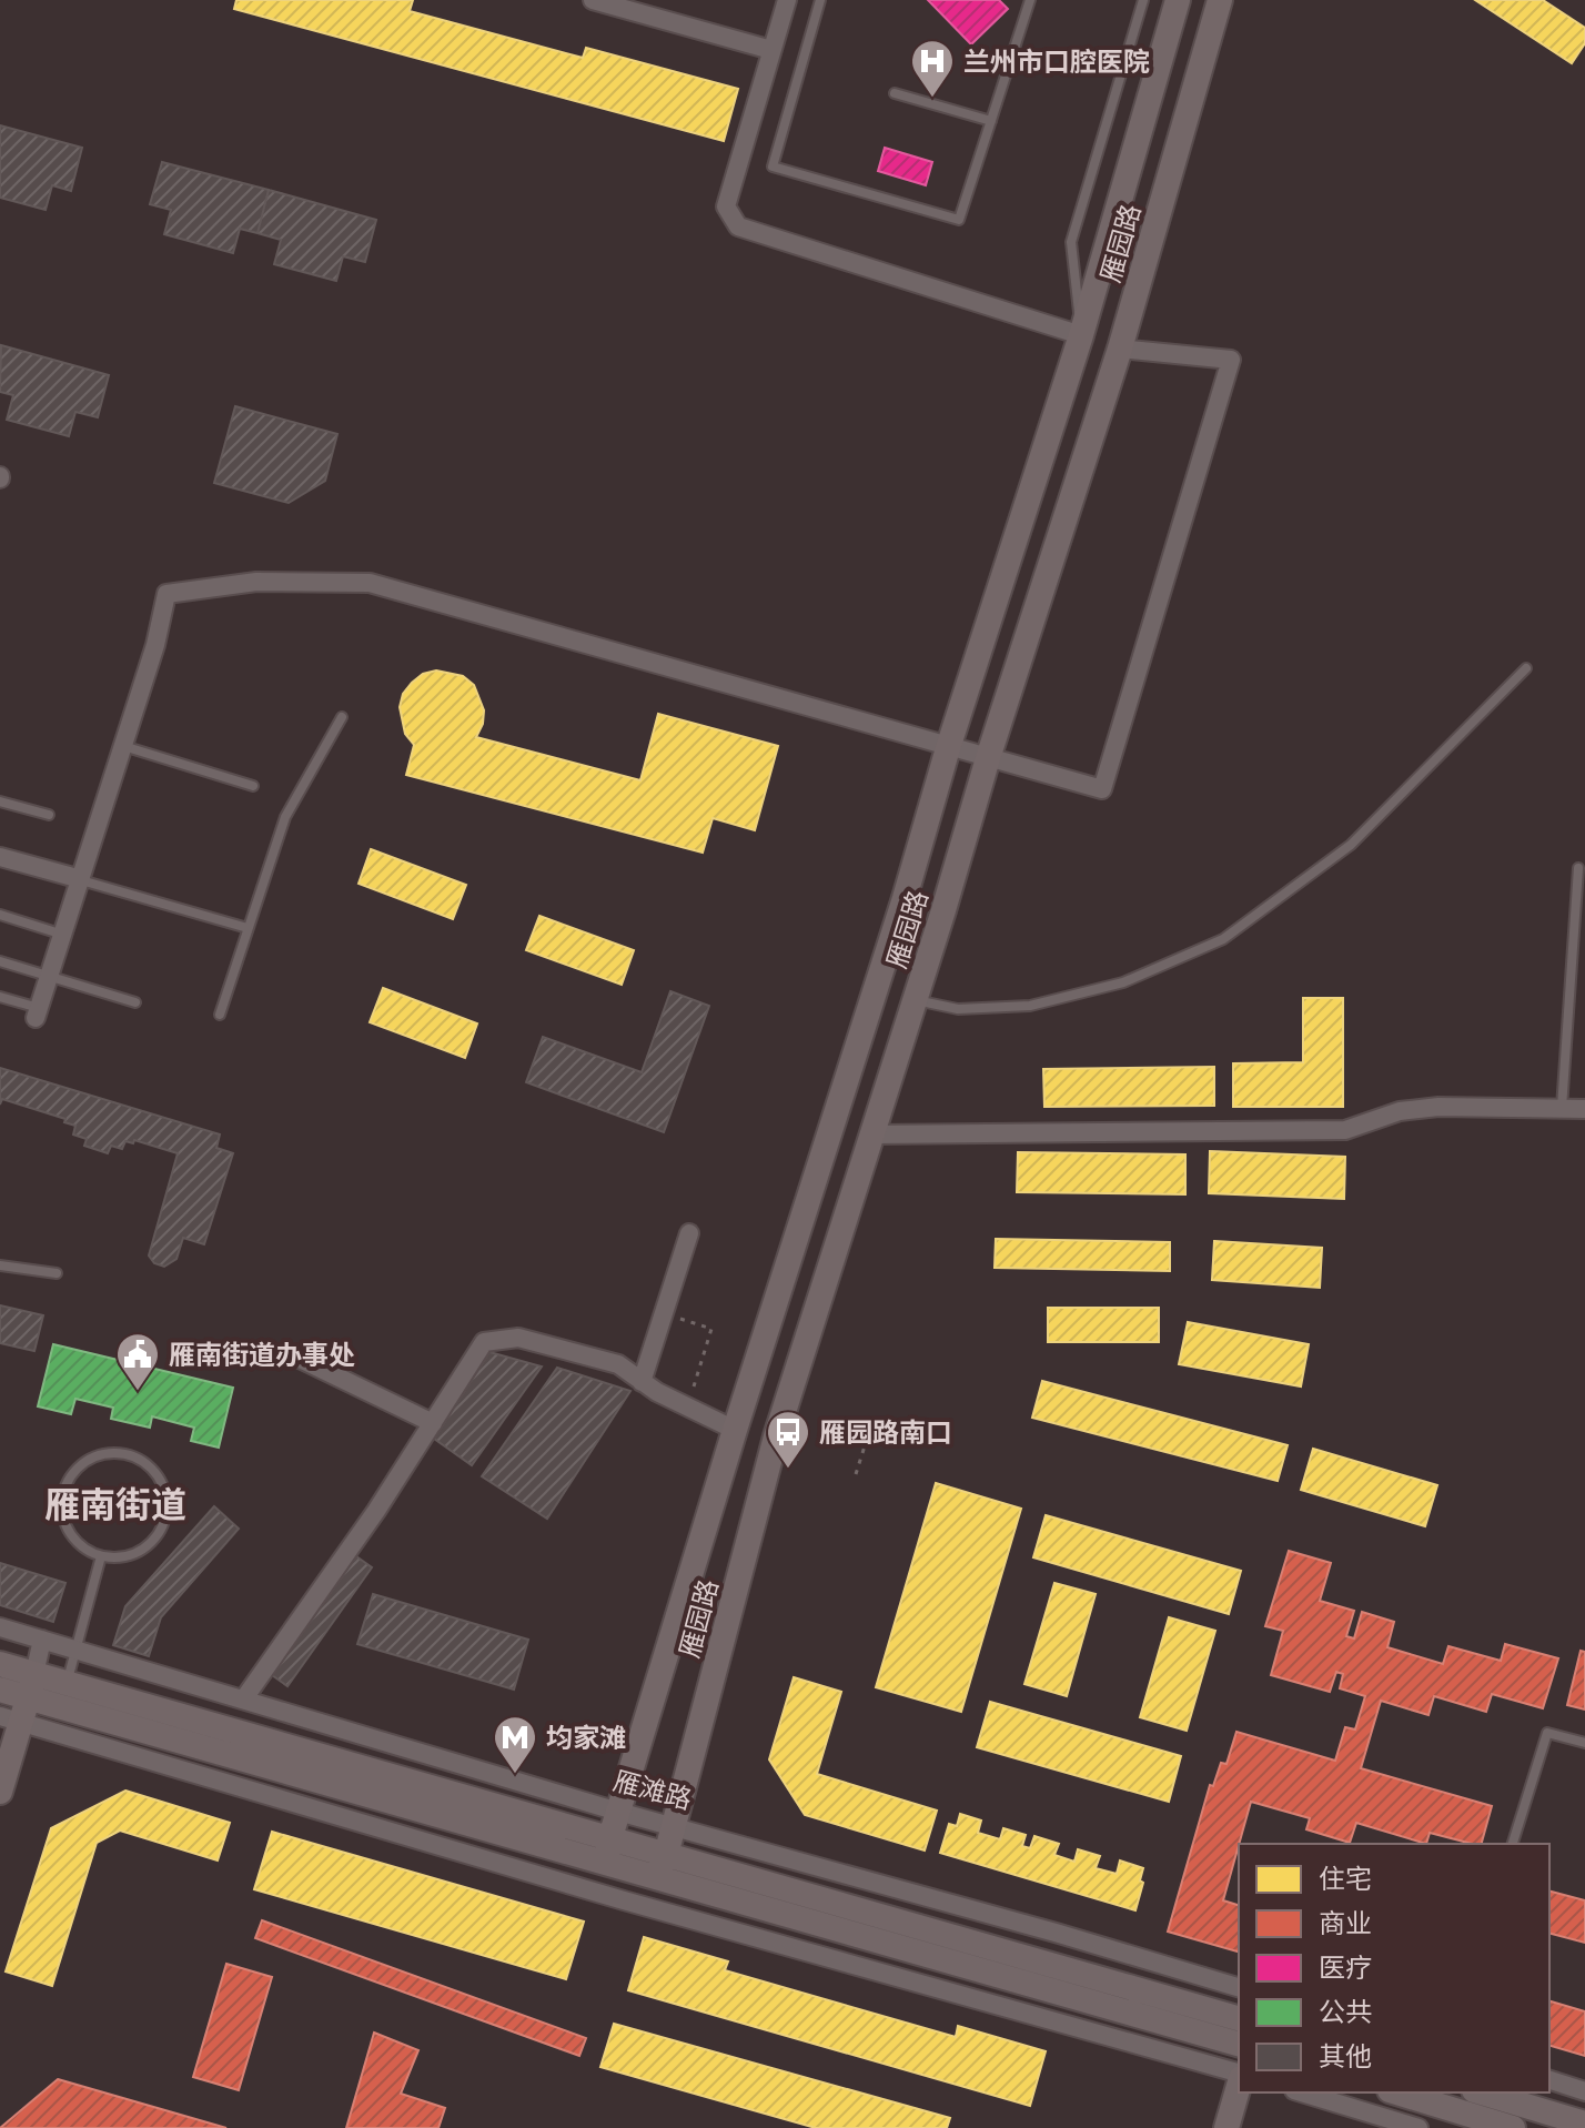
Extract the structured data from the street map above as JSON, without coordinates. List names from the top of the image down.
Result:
{
  "streets": {
    "main road": ["雁园路"],
    "street": ["雁滩路"]
  },
  "crossings": [
    ["雁园路", "雁滩路"]
  ],
  "districts": ["雁南街道"],
  "places": {
    "hospital": ["兰州市口腔医院"],
    "public building": ["雁南街道办事处"],
    "bus stop": ["雁园路南口"],
    "metro station": ["均家滩"]
  },
  "legend": [
    "住宅",
    "商业",
    "医疗",
    "公共",
    "其他"
  ]
}
